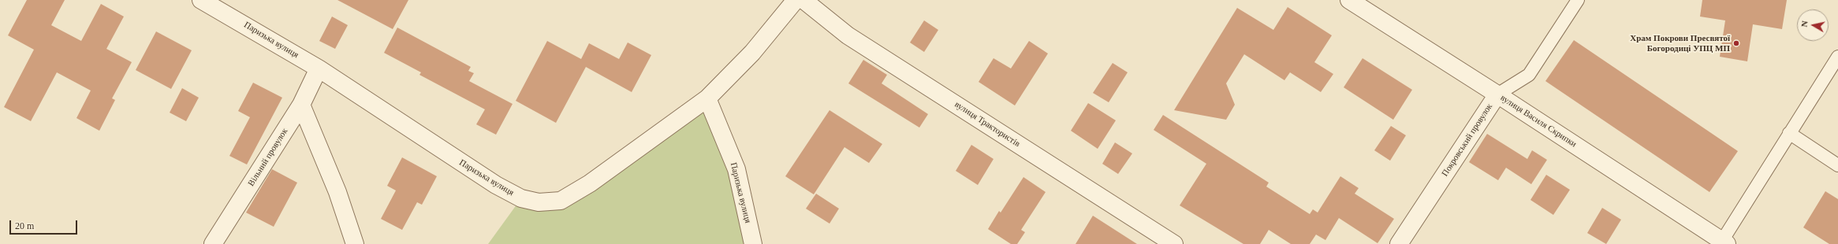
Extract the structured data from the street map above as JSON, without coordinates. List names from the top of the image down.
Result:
{
  "streets": {
    "street": [
      "Паризька вулиця",
      "вулиця Василя Скрипки",
      "вулиця Трактористів",
      "Покровський провулок",
      "Вільний провулок"
    ]
  },
  "crossings": [
    ["Паризька вулиця", "Вільний провулок"],
    ["вулиця Василя Скрипки", "Покровський провулок"]
  ],
  "places": ["Храм Покрови Пресвятої Богородиці УПЦ МП"],
  "scale_bar": "20 m",
  "north": "left"
}
